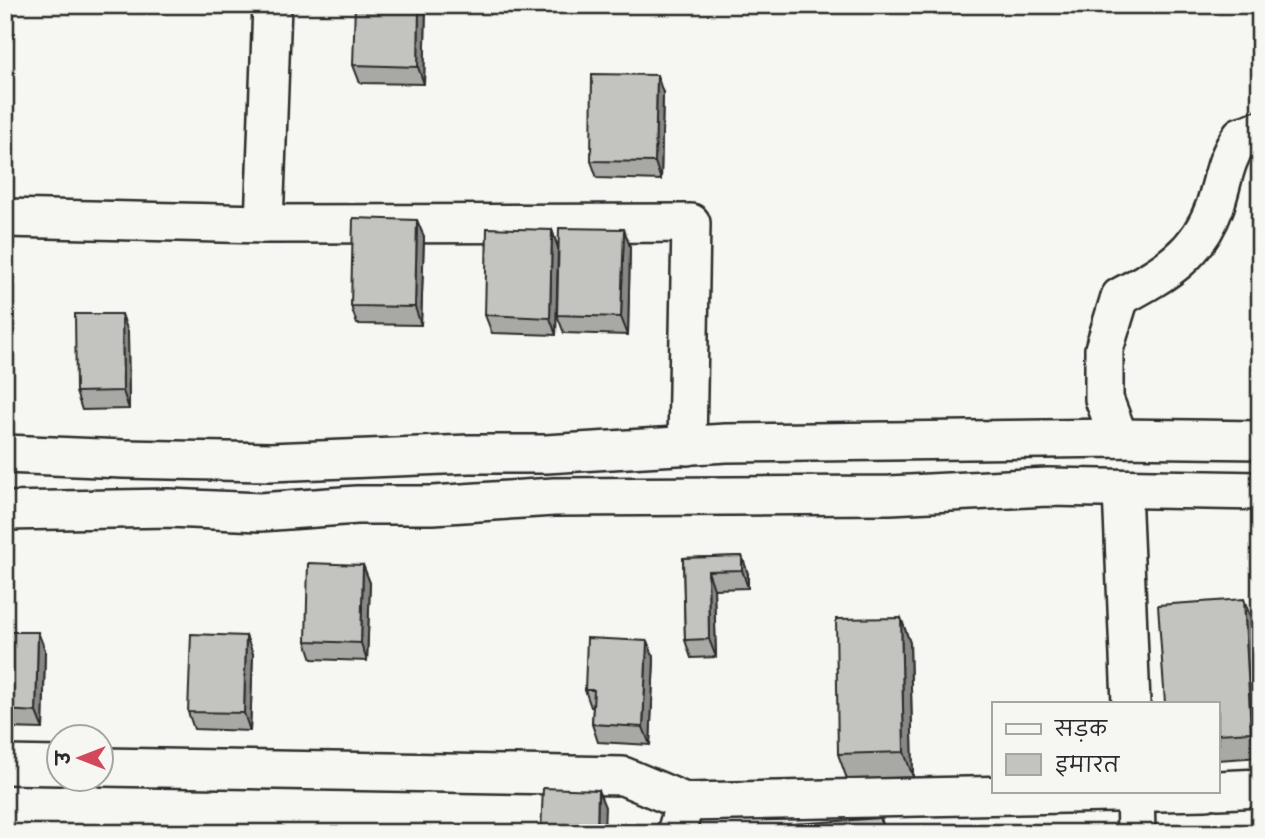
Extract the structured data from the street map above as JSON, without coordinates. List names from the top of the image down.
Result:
{
  "legend": ["सड़क", "इमारत"],
  "north": "left"
}
